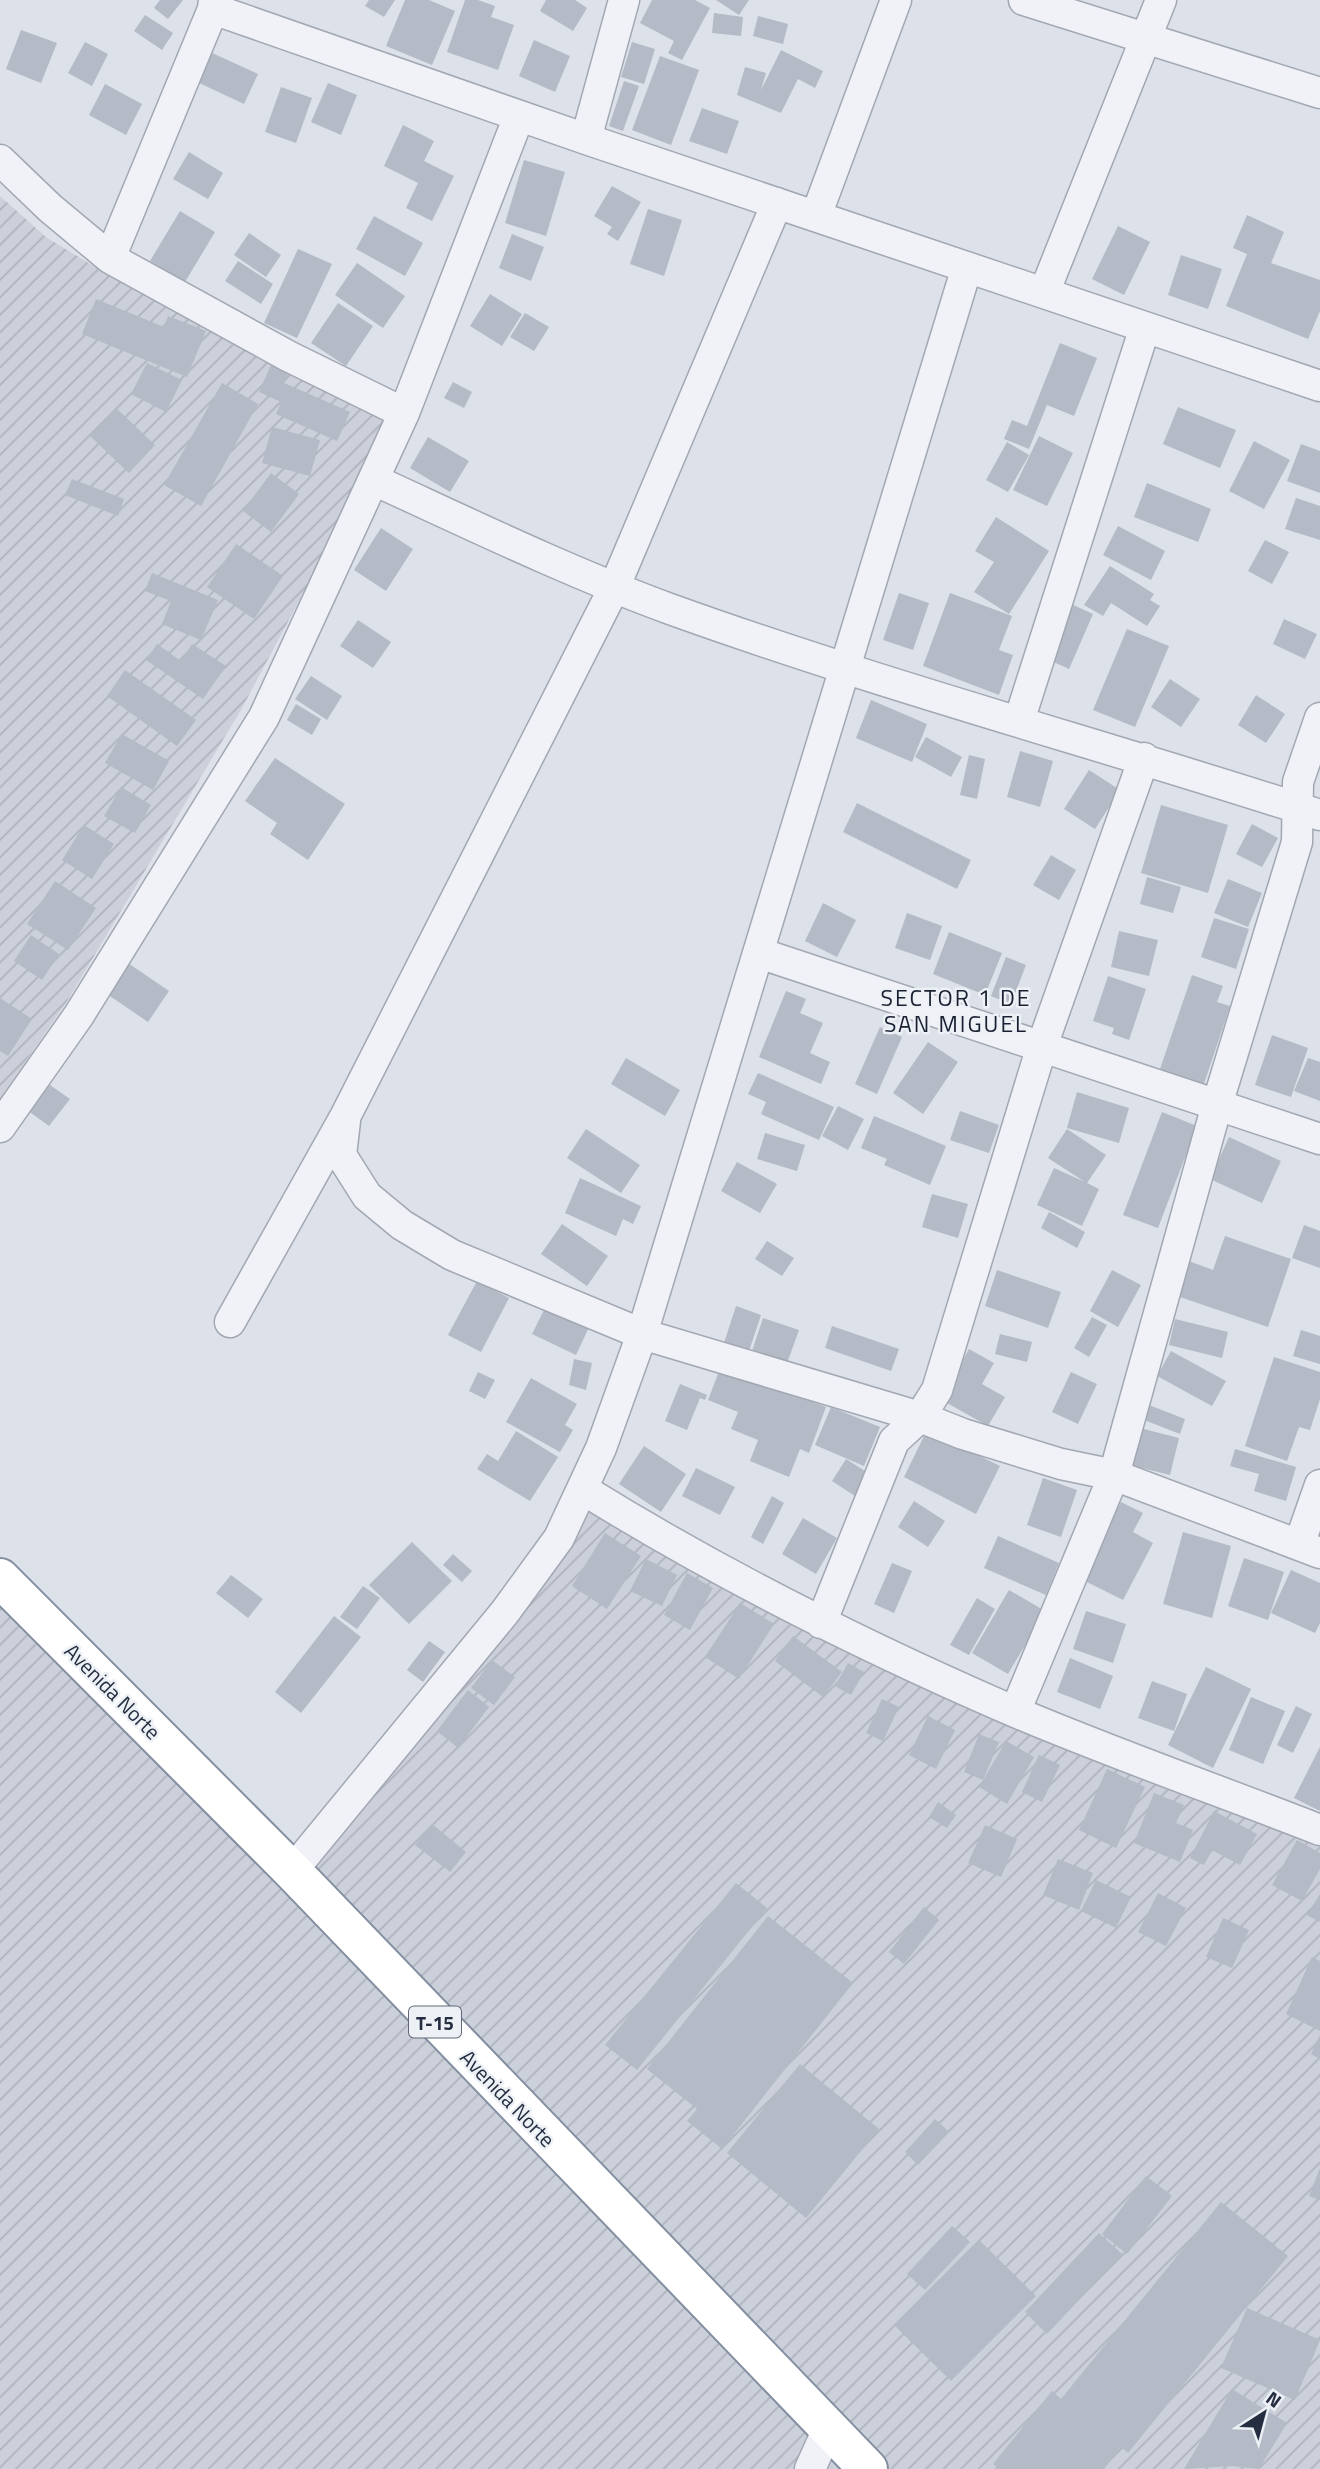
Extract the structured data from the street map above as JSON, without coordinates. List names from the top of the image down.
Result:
{
  "streets": {
    "highway": ["Avenida Norte", "T-15"]
  },
  "districts": ["SECTOR 1 DE SAN MIGUEL"],
  "north": "top right"
}
